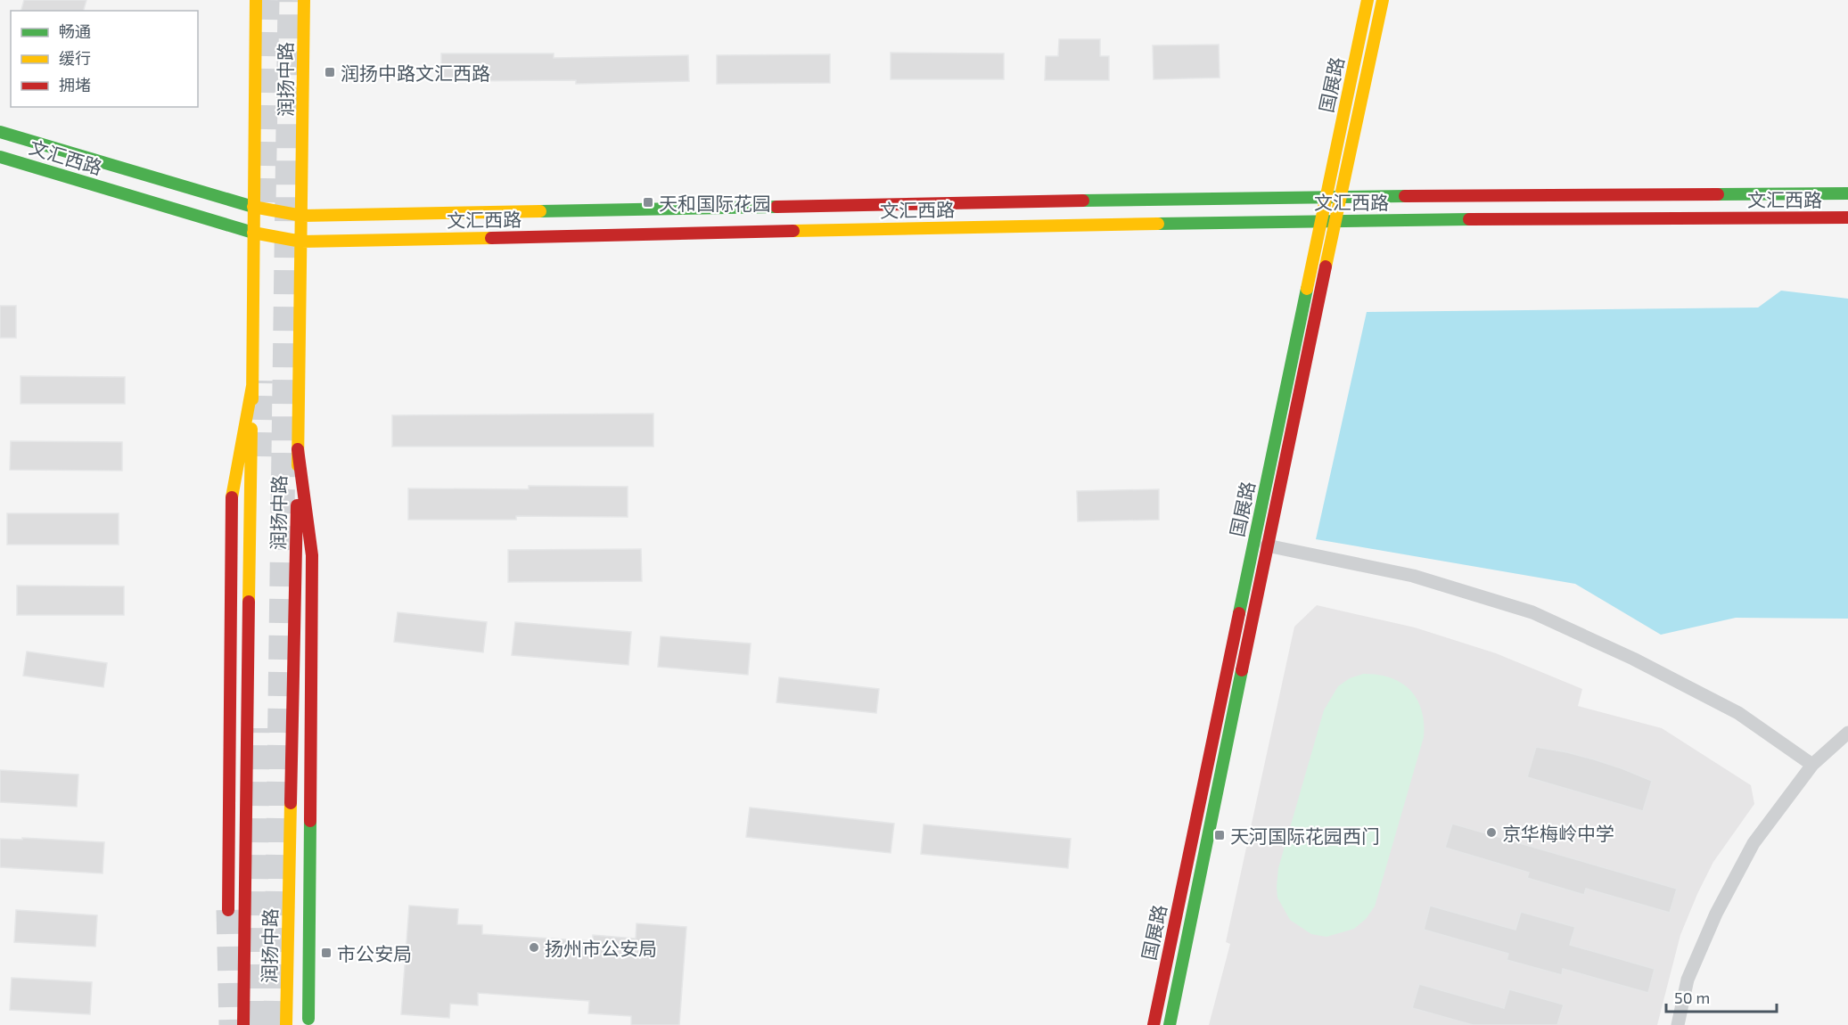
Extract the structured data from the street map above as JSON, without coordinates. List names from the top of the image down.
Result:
{
  "streets": {
    "main road": ["润扬中路", "国展路", "文汇西路"]
  },
  "crossings": [
    ["润扬中路", "文汇西路"],
    ["国展路", "文汇西路"]
  ],
  "places": {
    "transit": [
      "润扬中路文汇西路",
      "天和国际花园",
      "天河国际花园西门",
      "市公安局"
    ],
    "other": ["京华梅岭中学", "扬州市公安局"]
  },
  "legend": ["畅通", "缓行", "拥堵"],
  "scale_bar": "50 m"
}
